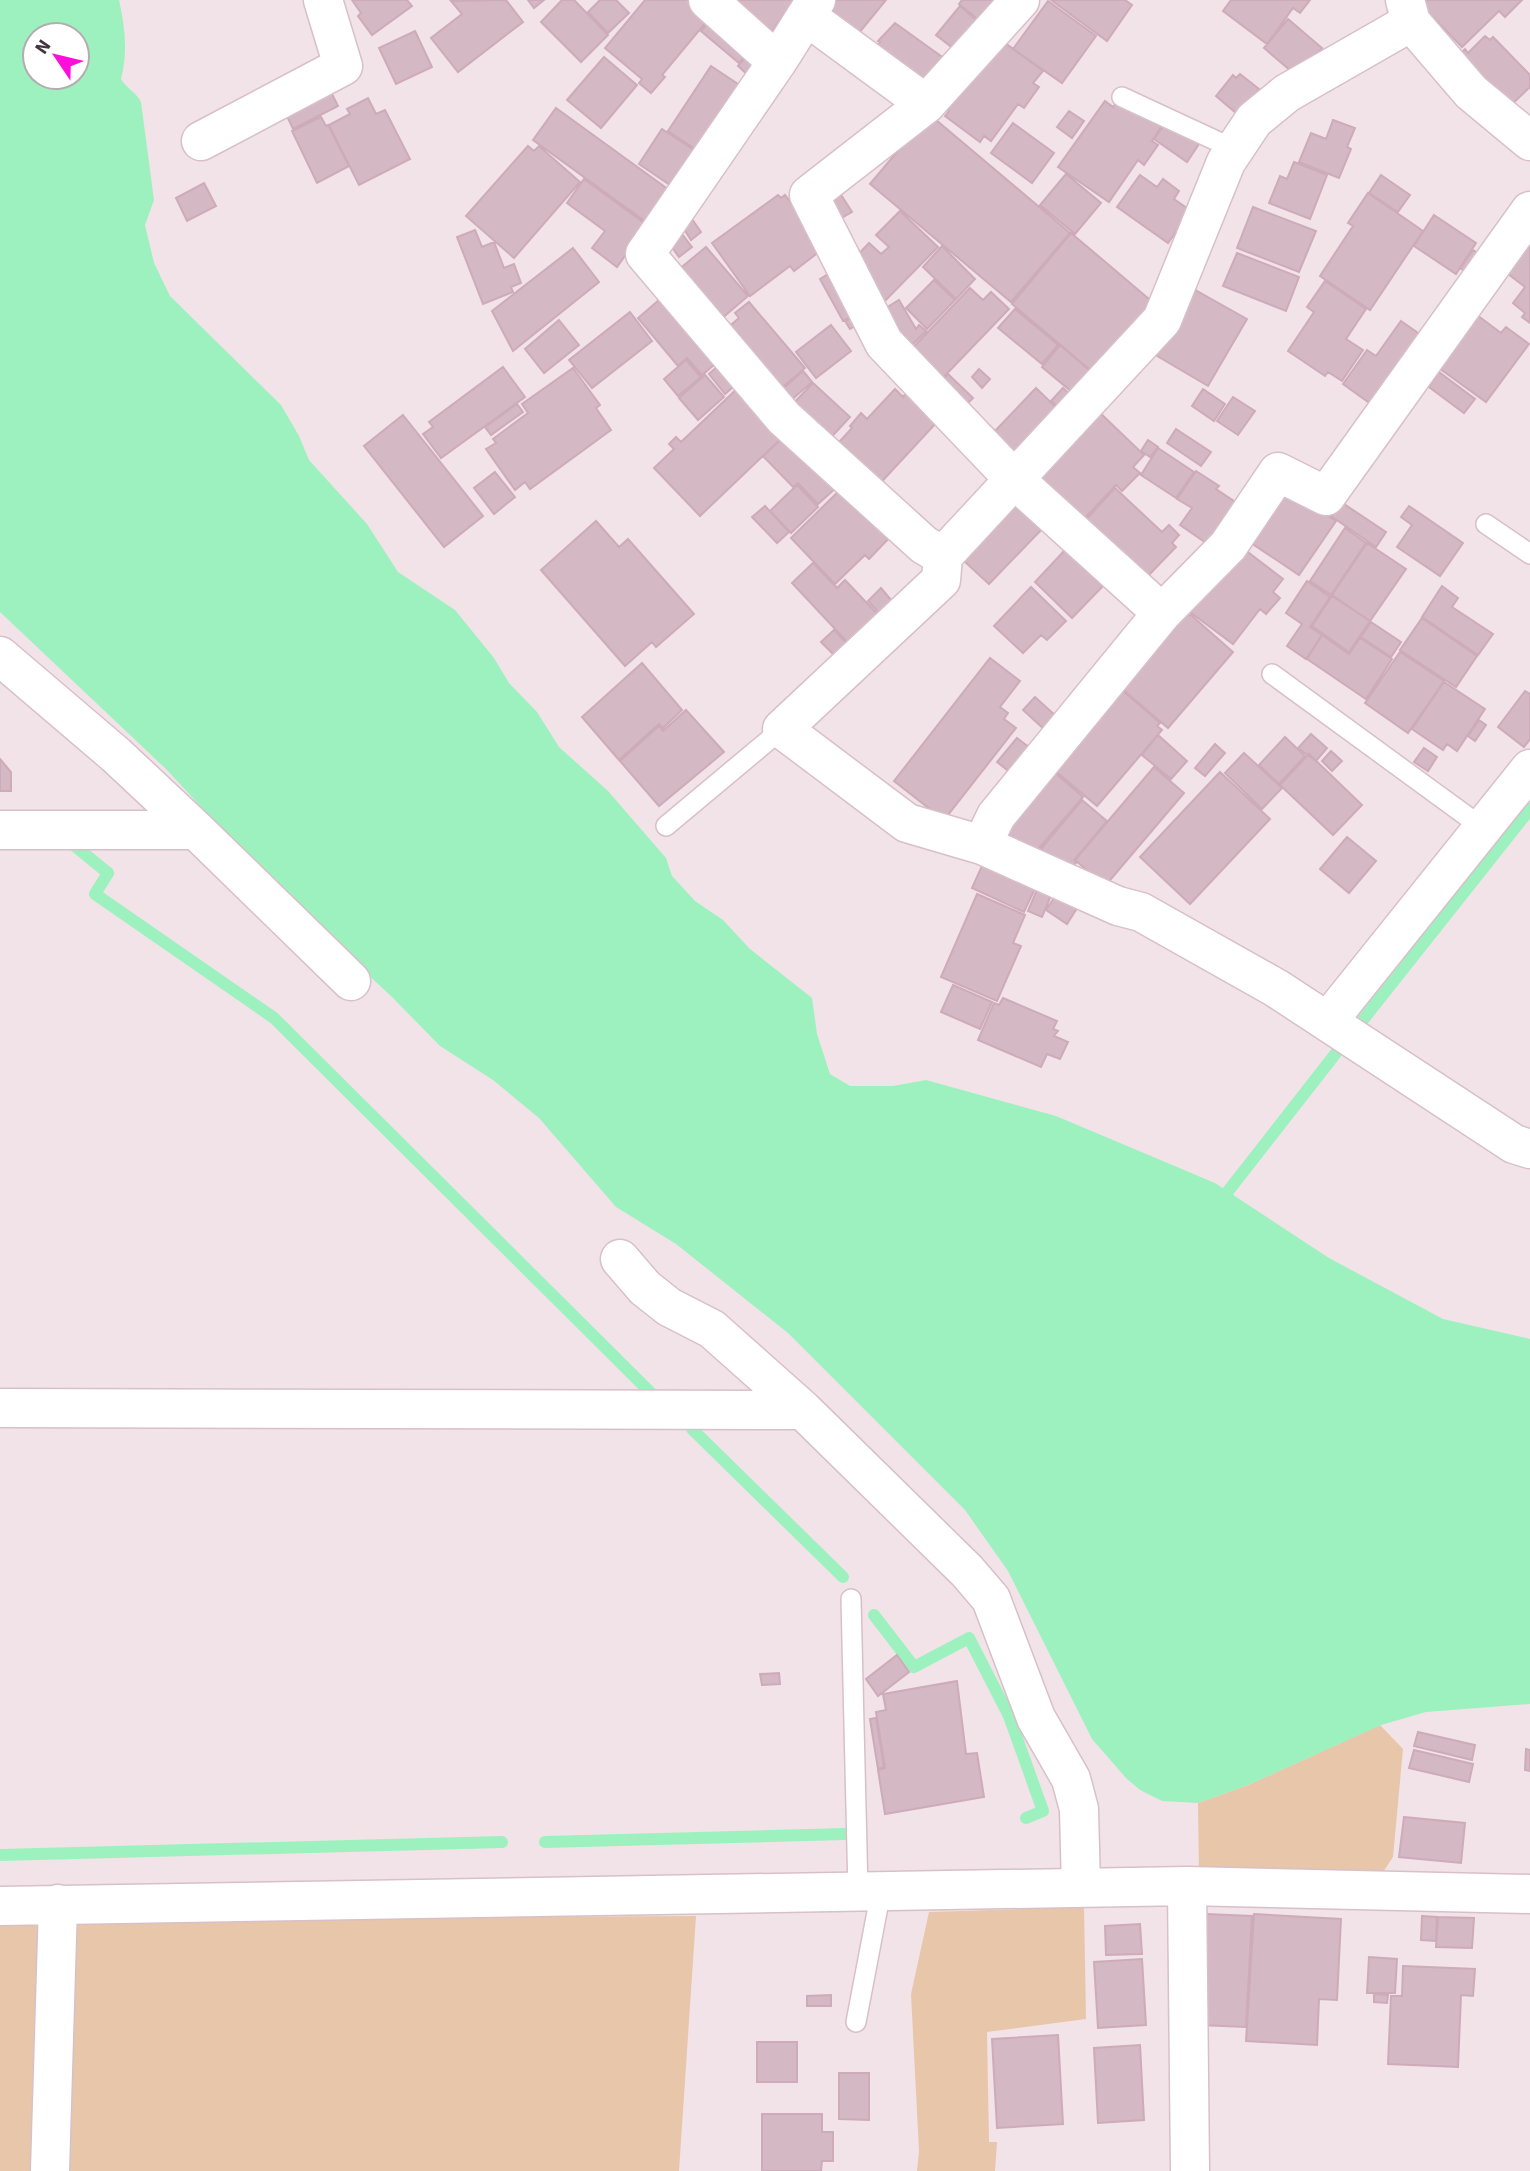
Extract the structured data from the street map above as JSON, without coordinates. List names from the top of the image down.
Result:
{
  "north": "top left"
}
